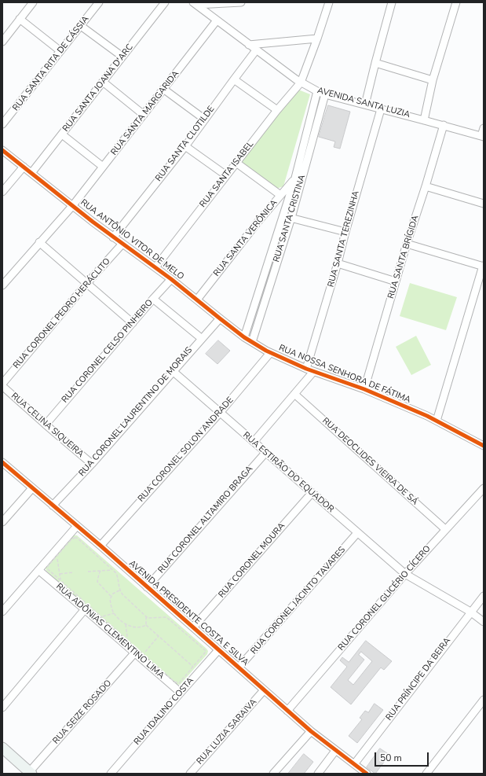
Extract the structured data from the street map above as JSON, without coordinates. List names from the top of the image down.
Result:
{
  "streets": {
    "street": [
      "RUA SANTA RITA DE CÁSSIA",
      "RUA SANTA JOANA D'ARC",
      "AVENIDA SANTA LUZIA",
      "RUA SANTA MARGARIDA",
      "RUA SANTA CLOTILDE",
      "RUA SANTA ISABEL",
      "RUA SANTA CRISTINA",
      "RUA SANTA VERÔNICA",
      "RUA SANTA TEREZINHA",
      "RUA ANTÔNIO VITOR DE MELO",
      "RUA SANTA BRÍGIDA",
      "RUA CORONEL PEDRO HERÁCLITO",
      "RUA CORONEL CELSO PINHEIRO",
      "RUA NOSSA SENHORA DE FÁTIMA",
      "RUA CORONEL LAURENTINO DE MORAIS",
      "RUA CELINA SIQUEIRA",
      "RUA CORONEL SOLON ANDRADE",
      "RUA DEOCLIDES VIEIRA DE SÁ",
      "RUA ESTIRÃO DO EQUADOR",
      "RUA CORONEL ALTAMIRO BRAGA",
      "RUA CORONEL MOURA",
      "RUA CORONEL GLICÉRIO CÍCERO",
      "RUA CORONEL JACINTO TAVARES",
      "AVENIDA PRESIDENTE COSTA E SILVA",
      "RUA ADÔNIAS CLEMENTINO LIMA",
      "RUA PRÍNCIPE DA BEIRA",
      "RUA IDALINO COSTA",
      "RUA SEIZE ROSADO",
      "RUA LUZIA SARAIVA"
    ]
  },
  "crossings": [
    ["RUA SANTA JOANA D'ARC", "RUA ANTÔNIO VITOR DE MELO"],
    ["AVENIDA SANTA LUZIA", "RUA SANTA MARGARIDA"],
    ["AVENIDA SANTA LUZIA", "RUA SANTA CLOTILDE"],
    ["AVENIDA SANTA LUZIA", "RUA SANTA ISABEL"],
    ["AVENIDA SANTA LUZIA", "RUA SANTA CRISTINA"],
    ["AVENIDA SANTA LUZIA", "RUA SANTA TEREZINHA"],
    ["AVENIDA SANTA LUZIA", "RUA SANTA BRÍGIDA"],
    ["RUA SANTA MARGARIDA", "RUA ANTÔNIO VITOR DE MELO"],
    ["RUA SANTA CLOTILDE", "RUA ANTÔNIO VITOR DE MELO"],
    ["RUA SANTA ISABEL", "RUA ANTÔNIO VITOR DE MELO"],
    ["RUA SANTA CRISTINA", "RUA SANTA VERÔNICA"],
    ["RUA SANTA CRISTINA", "RUA ANTÔNIO VITOR DE MELO"],
    ["RUA SANTA CRISTINA", "RUA NOSSA SENHORA DE FÁTIMA"],
    ["RUA SANTA VERÔNICA", "RUA ANTÔNIO VITOR DE MELO"],
    ["RUA SANTA TEREZINHA", "RUA NOSSA SENHORA DE FÁTIMA"],
    ["RUA ANTÔNIO VITOR DE MELO", "RUA CORONEL PEDRO HERÁCLITO"],
    ["RUA ANTÔNIO VITOR DE MELO", "RUA CORONEL CELSO PINHEIRO"],
    ["RUA ANTÔNIO VITOR DE MELO", "RUA NOSSA SENHORA DE FÁTIMA"],
    ["RUA ANTÔNIO VITOR DE MELO", "RUA CORONEL LAURENTINO DE MORAIS"],
    ["RUA SANTA BRÍGIDA", "RUA NOSSA SENHORA DE FÁTIMA"],
    ["RUA CORONEL CELSO PINHEIRO", "RUA CELINA SIQUEIRA"],
    ["RUA NOSSA SENHORA DE FÁTIMA", "RUA CORONEL SOLON ANDRADE"],
    ["RUA CORONEL LAURENTINO DE MORAIS", "RUA CELINA SIQUEIRA"],
    ["RUA CORONEL LAURENTINO DE MORAIS", "RUA ESTIRÃO DO EQUADOR"],
    ["RUA CORONEL LAURENTINO DE MORAIS", "AVENIDA PRESIDENTE COSTA E SILVA"],
    ["RUA CORONEL SOLON ANDRADE", "RUA ESTIRÃO DO EQUADOR"],
    ["RUA CORONEL SOLON ANDRADE", "AVENIDA PRESIDENTE COSTA E SILVA"],
    ["RUA DEOCLIDES VIEIRA DE SÁ", "RUA CORONEL GLICÉRIO CÍCERO"],
    ["RUA ESTIRÃO DO EQUADOR", "RUA CORONEL ALTAMIRO BRAGA"],
    ["RUA ESTIRÃO DO EQUADOR", "RUA CORONEL MOURA"],
    ["RUA ESTIRÃO DO EQUADOR", "RUA CORONEL GLICÉRIO CÍCERO"],
    ["RUA ESTIRÃO DO EQUADOR", "RUA CORONEL JACINTO TAVARES"],
    ["RUA ESTIRÃO DO EQUADOR", "RUA PRÍNCIPE DA BEIRA"],
    ["RUA CORONEL ALTAMIRO BRAGA", "AVENIDA PRESIDENTE COSTA E SILVA"],
    ["RUA CORONEL MOURA", "AVENIDA PRESIDENTE COSTA E SILVA"],
    ["RUA CORONEL GLICÉRIO CÍCERO", "AVENIDA PRESIDENTE COSTA E SILVA"],
    ["RUA CORONEL JACINTO TAVARES", "AVENIDA PRESIDENTE COSTA E SILVA"],
    ["AVENIDA PRESIDENTE COSTA E SILVA", "RUA PRÍNCIPE DA BEIRA"],
    ["AVENIDA PRESIDENTE COSTA E SILVA", "RUA IDALINO COSTA"],
    ["AVENIDA PRESIDENTE COSTA E SILVA", "RUA LUZIA SARAIVA"],
    ["RUA ADÔNIAS CLEMENTINO LIMA", "RUA IDALINO COSTA"],
    ["RUA ADÔNIAS CLEMENTINO LIMA", "RUA SEIZE ROSADO"]
  ],
  "scale_bar": "50 m"
}
